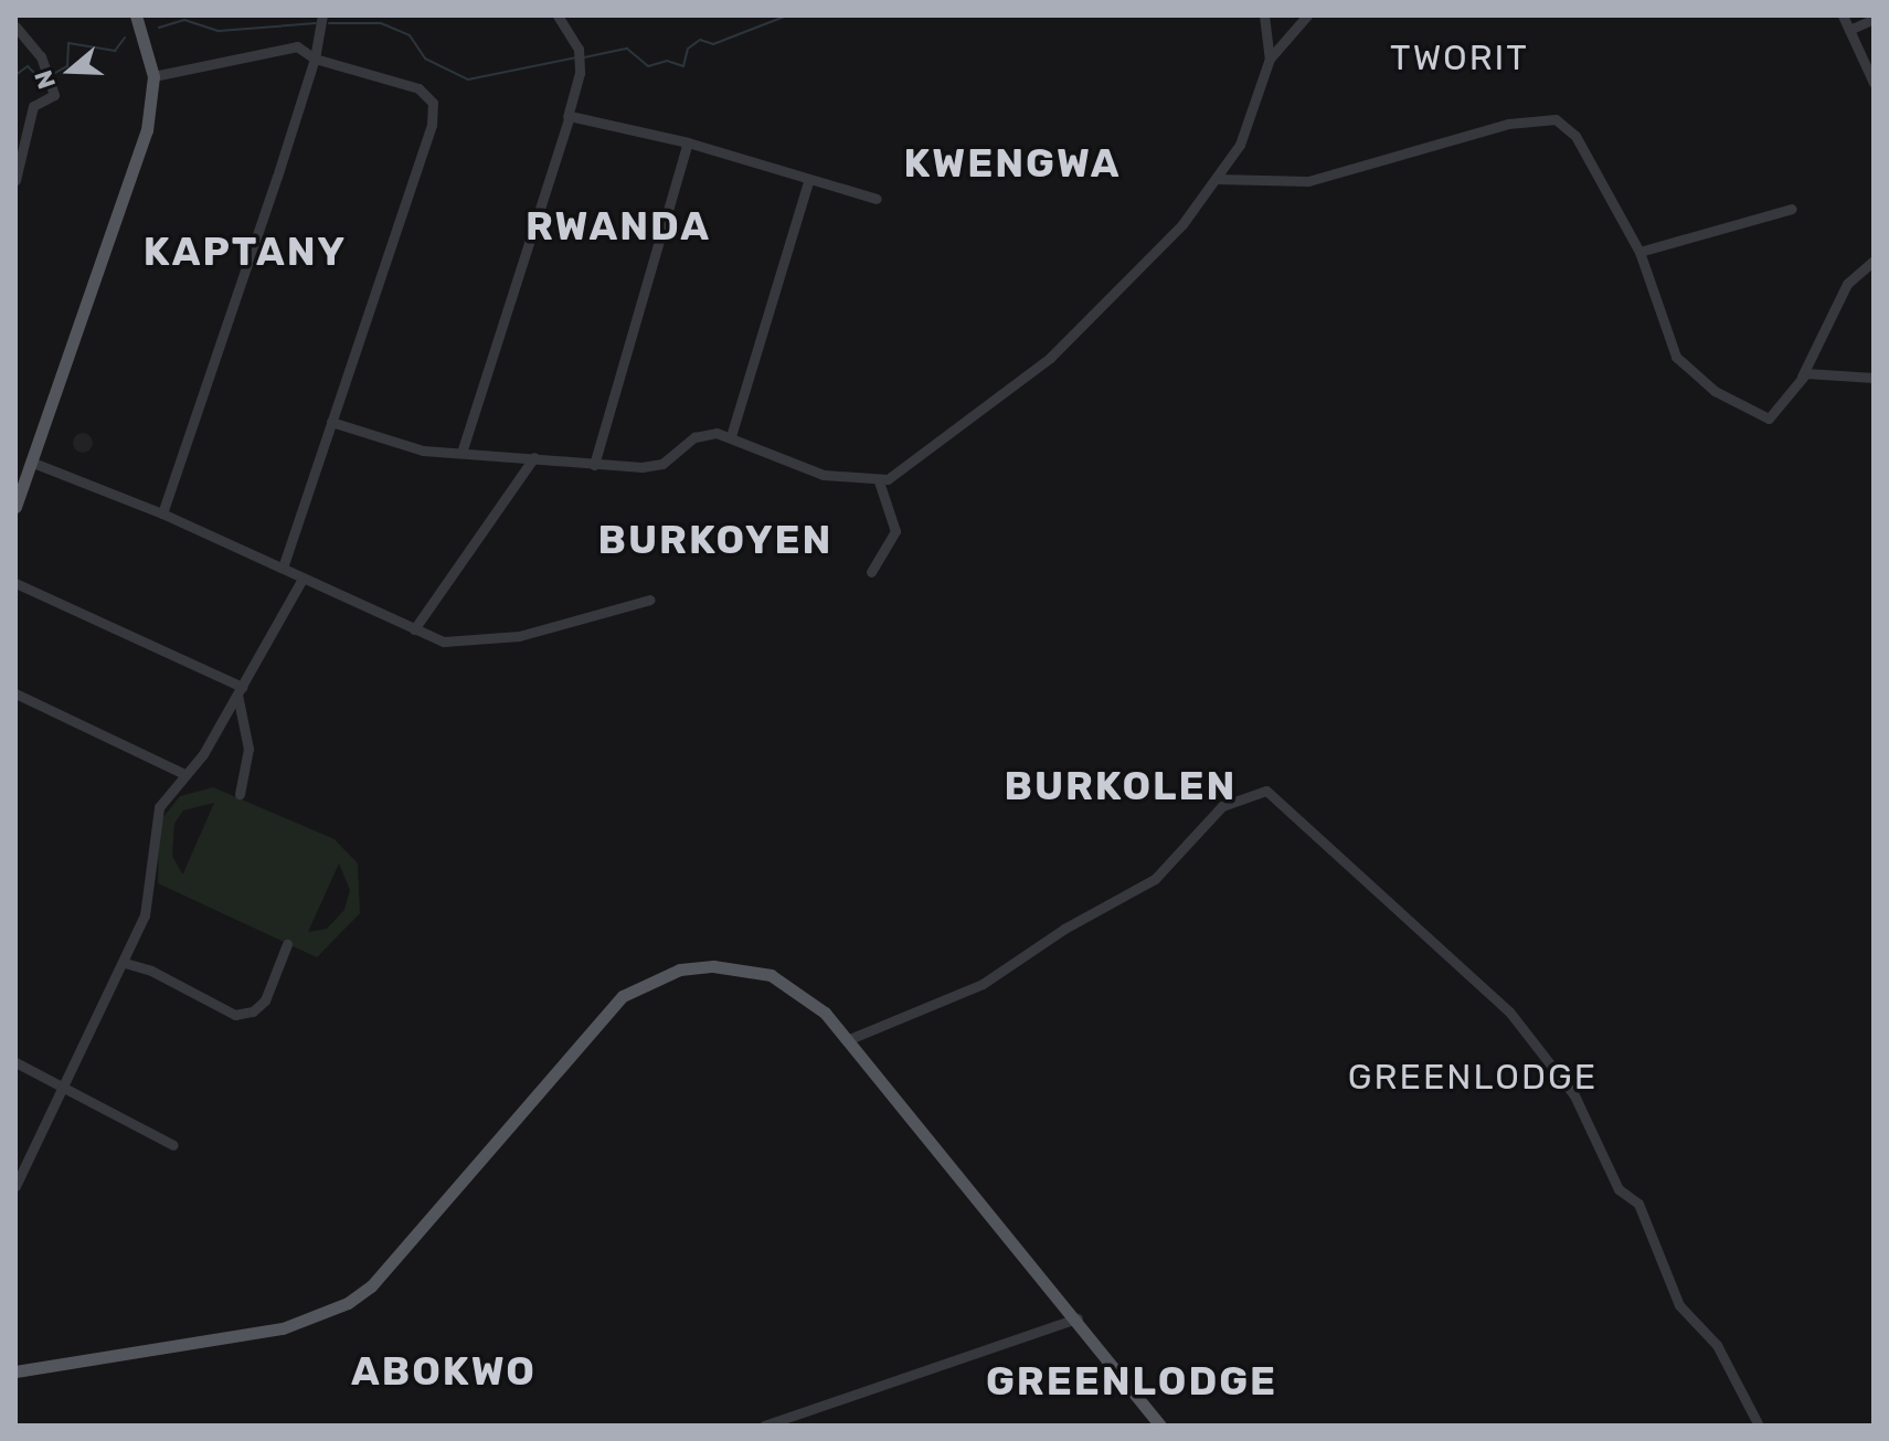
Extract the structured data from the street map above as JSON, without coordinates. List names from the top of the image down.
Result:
{
  "districts": [
    "TWORIT",
    "KWENGWA",
    "RWANDA",
    "KAPTANY",
    "BURKOYEN",
    "BURKOLEN",
    "GREENLODGE",
    "ABOKWO",
    "GREENLODGE"
  ],
  "north": "left"
}
